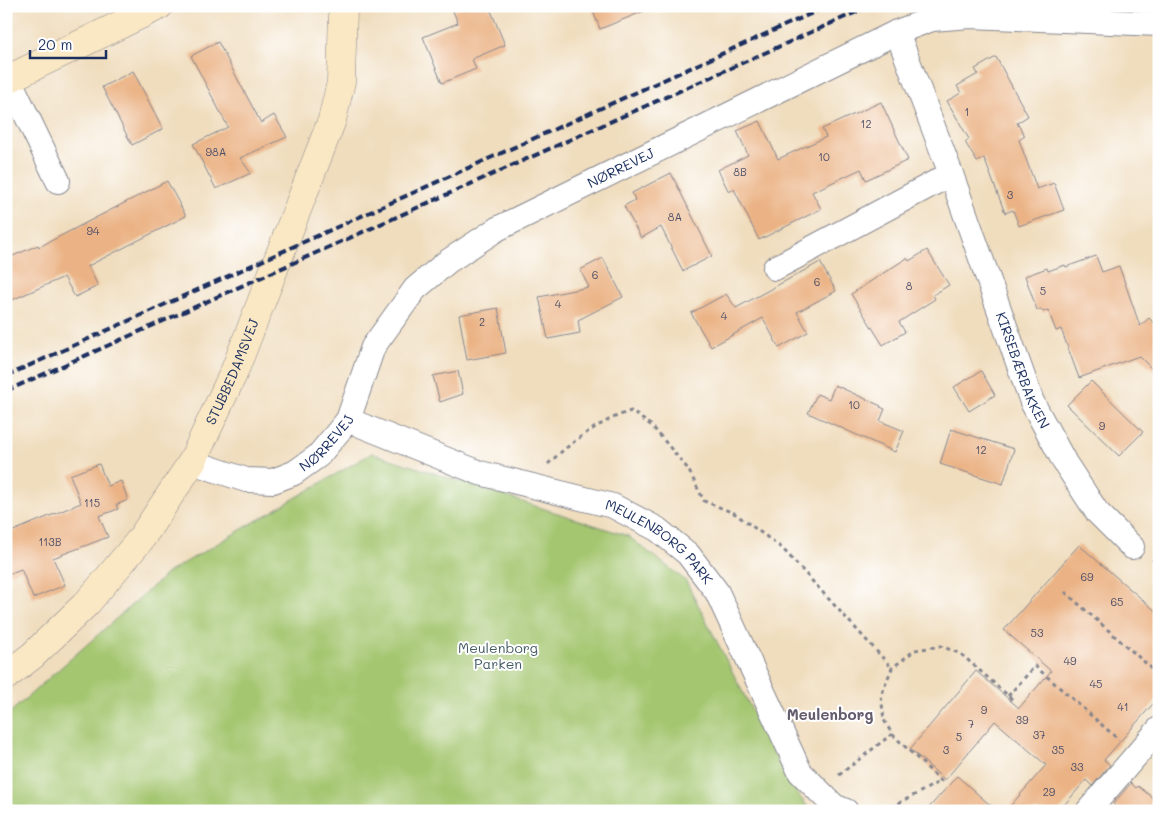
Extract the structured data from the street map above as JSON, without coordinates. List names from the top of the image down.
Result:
{
  "streets": {
    "street": [
      "NØRREVEJ",
      "KIRSEBÆRBAKKEN",
      "STUBBEDAMSVEJ",
      "MEULENBORG PARK"
    ]
  },
  "crossings": [
    ["NØRREVEJ", "KIRSEBÆRBAKKEN"],
    ["NØRREVEJ", "STUBBEDAMSVEJ"],
    ["NØRREVEJ", "MEULENBORG PARK"]
  ],
  "districts": ["Meulenborg"],
  "parks": ["Meulenborg Parken"],
  "house_numbers": [
    "1",
    "12",
    "98A",
    "10",
    "8B",
    "3",
    "8A",
    "94",
    "6",
    "6",
    "8",
    "5",
    "4",
    "4",
    "2",
    "10",
    "9",
    "12",
    "115",
    "113B",
    "69",
    "65",
    "53",
    "49",
    "45",
    "41",
    "9",
    "39",
    "7",
    "37",
    "5",
    "3",
    "35",
    "33",
    "29"
  ],
  "scale_bar": "20 m"
}
